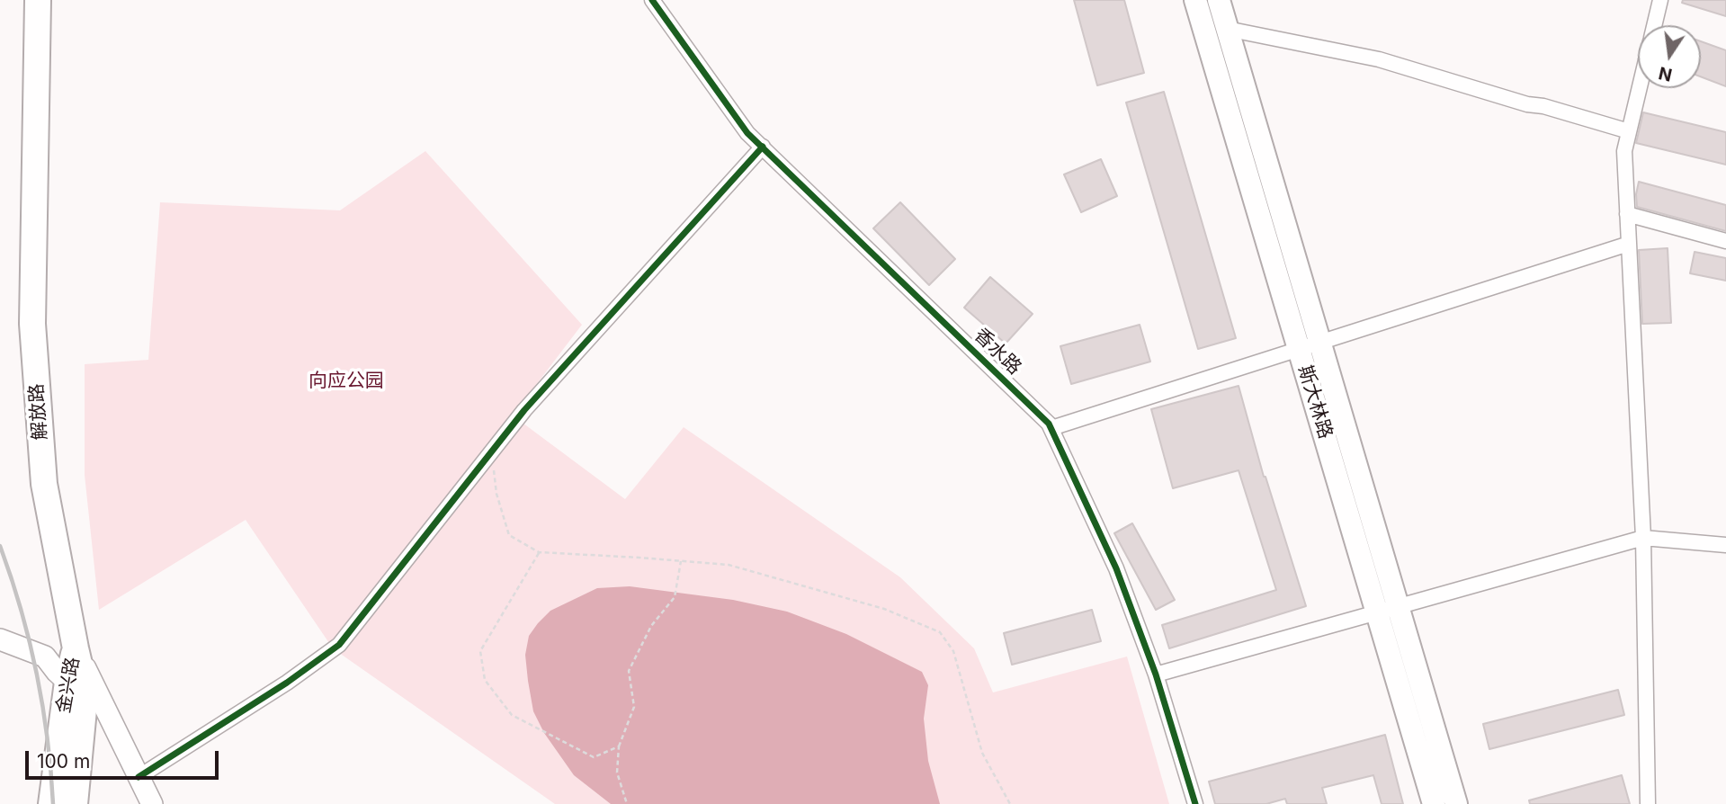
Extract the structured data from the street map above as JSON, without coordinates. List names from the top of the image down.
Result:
{
  "streets": {
    "highway": ["解放路", "金兴路"],
    "main road": ["斯大林路"],
    "street": ["香水路"]
  },
  "crossings": [
    ["解放路", "金兴路"]
  ],
  "parks": ["向应公园"],
  "scale_bar": "100 m",
  "north": "bottom"
}
